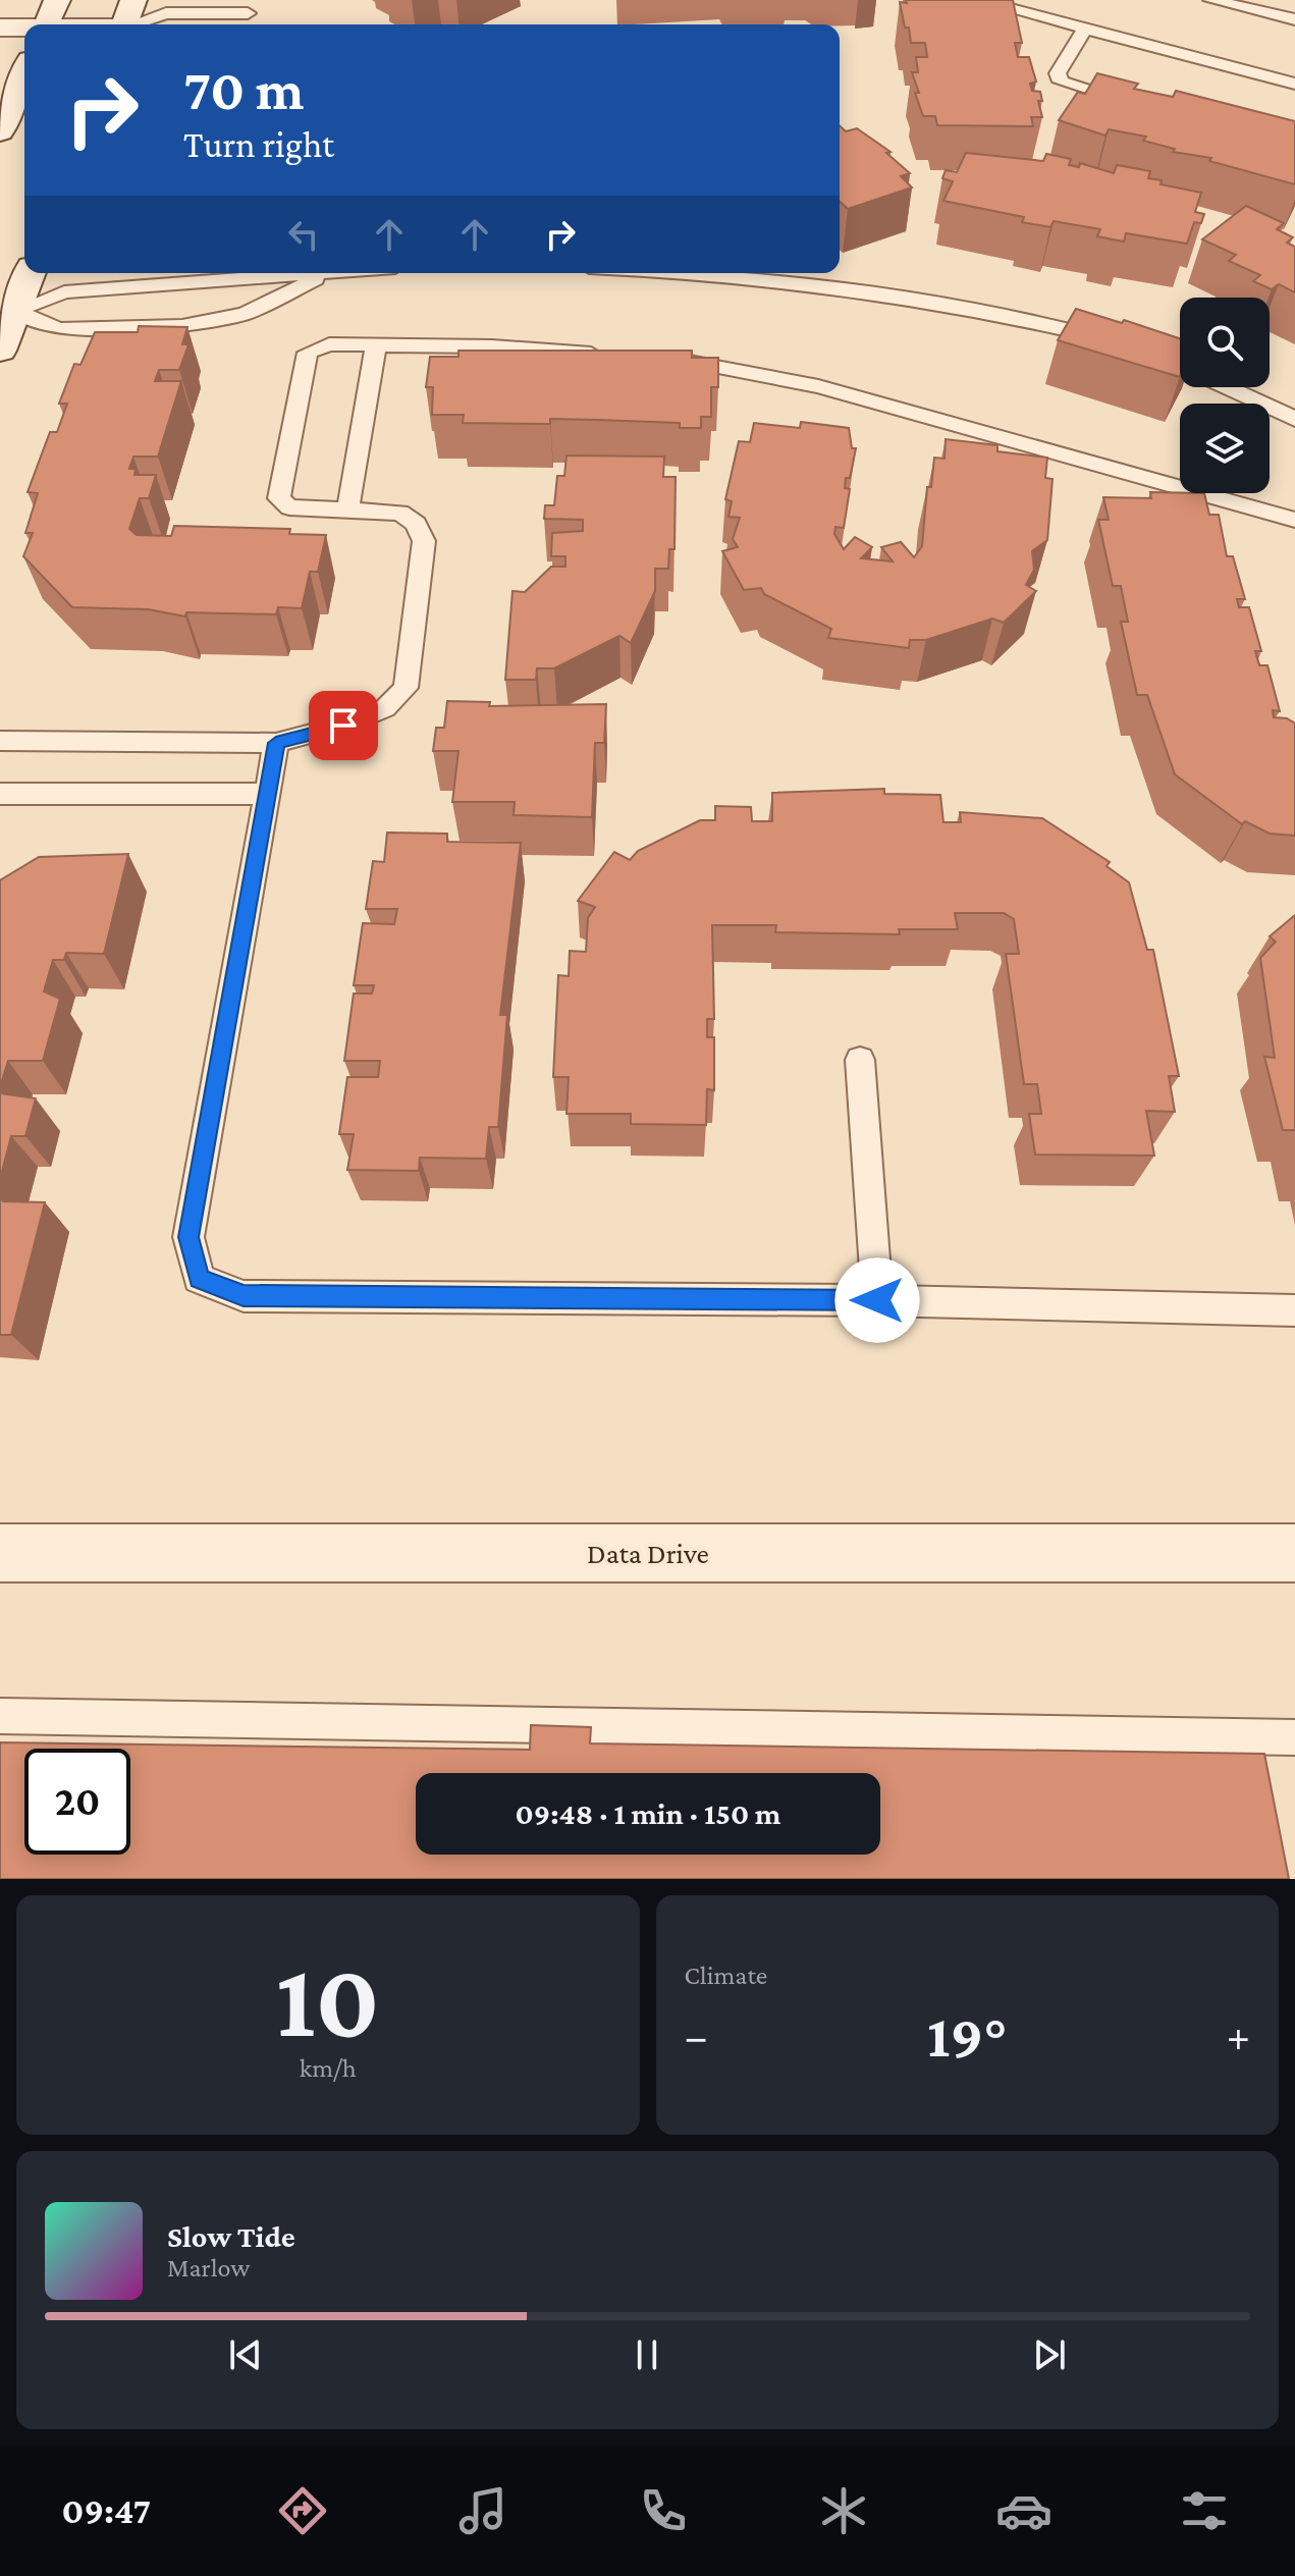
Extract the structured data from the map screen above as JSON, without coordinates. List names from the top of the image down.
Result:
{
  "streets": {
    "street": ["Data Drive"]
  },
  "page": {
    "turn": ["70 m", "Turn right"],
    "limit": "20",
    "trip": "09:48 · 1 min · 150 m",
    "tile": [
      ["10", "km/h"],
      "Climate"
    ],
    "heat": ["−", "19°", "+"],
    "song": ["Slow Tide", "Marlow"],
    "tabs": "09:47"
  }
}
